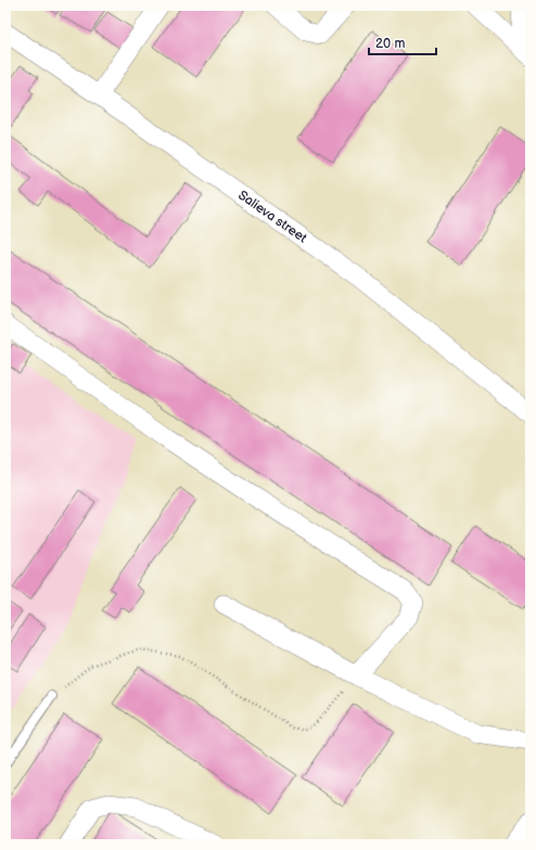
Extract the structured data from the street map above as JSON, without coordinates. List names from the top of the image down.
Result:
{
  "streets": {
    "street": ["Salieva street"]
  },
  "scale_bar": "20 m"
}
